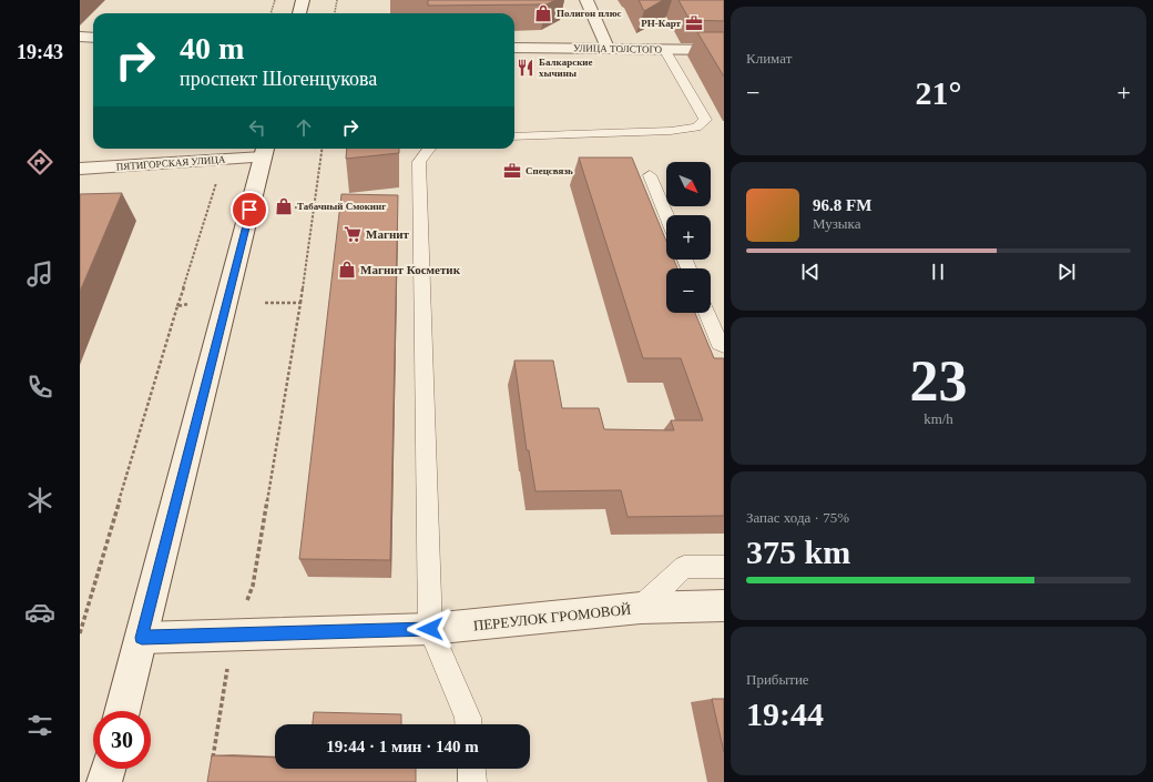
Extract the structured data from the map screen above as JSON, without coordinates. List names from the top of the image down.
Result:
{
  "streets": {
    "street": ["УЛИЦА ТОЛСТОГО", "ПЯТИГОРСКАЯ УЛИЦА", "ПЕРЕУЛОК ГРОМОВОЙ"]
  },
  "places": {
    "shop": ["Полигон плюс", "Табачный Смокинг", "Магнит Косметик"],
    "office": ["РН-Карт", "Спецсвязь"],
    "restaurant": ["Балкарские хычины"],
    "supermarket": ["Магнит"]
  },
  "north": "bottom right",
  "page": {
    "tabs": "19:43",
    "tile": [
      "Климат",
      ["23", "km/h"],
      ["Запас хода · 75%", "375 km"],
      ["Прибытие", "19:44"]
    ],
    "turn": ["40 m", "проспект Шогенцукова"],
    "heat": ["−", "21°", "+"],
    "map_buttons": ["+", "−"],
    "song": ["96.8 FM", "Музыка"],
    "limit": "30",
    "trip": "19:44 · 1 мин · 140 m"
  }
}
